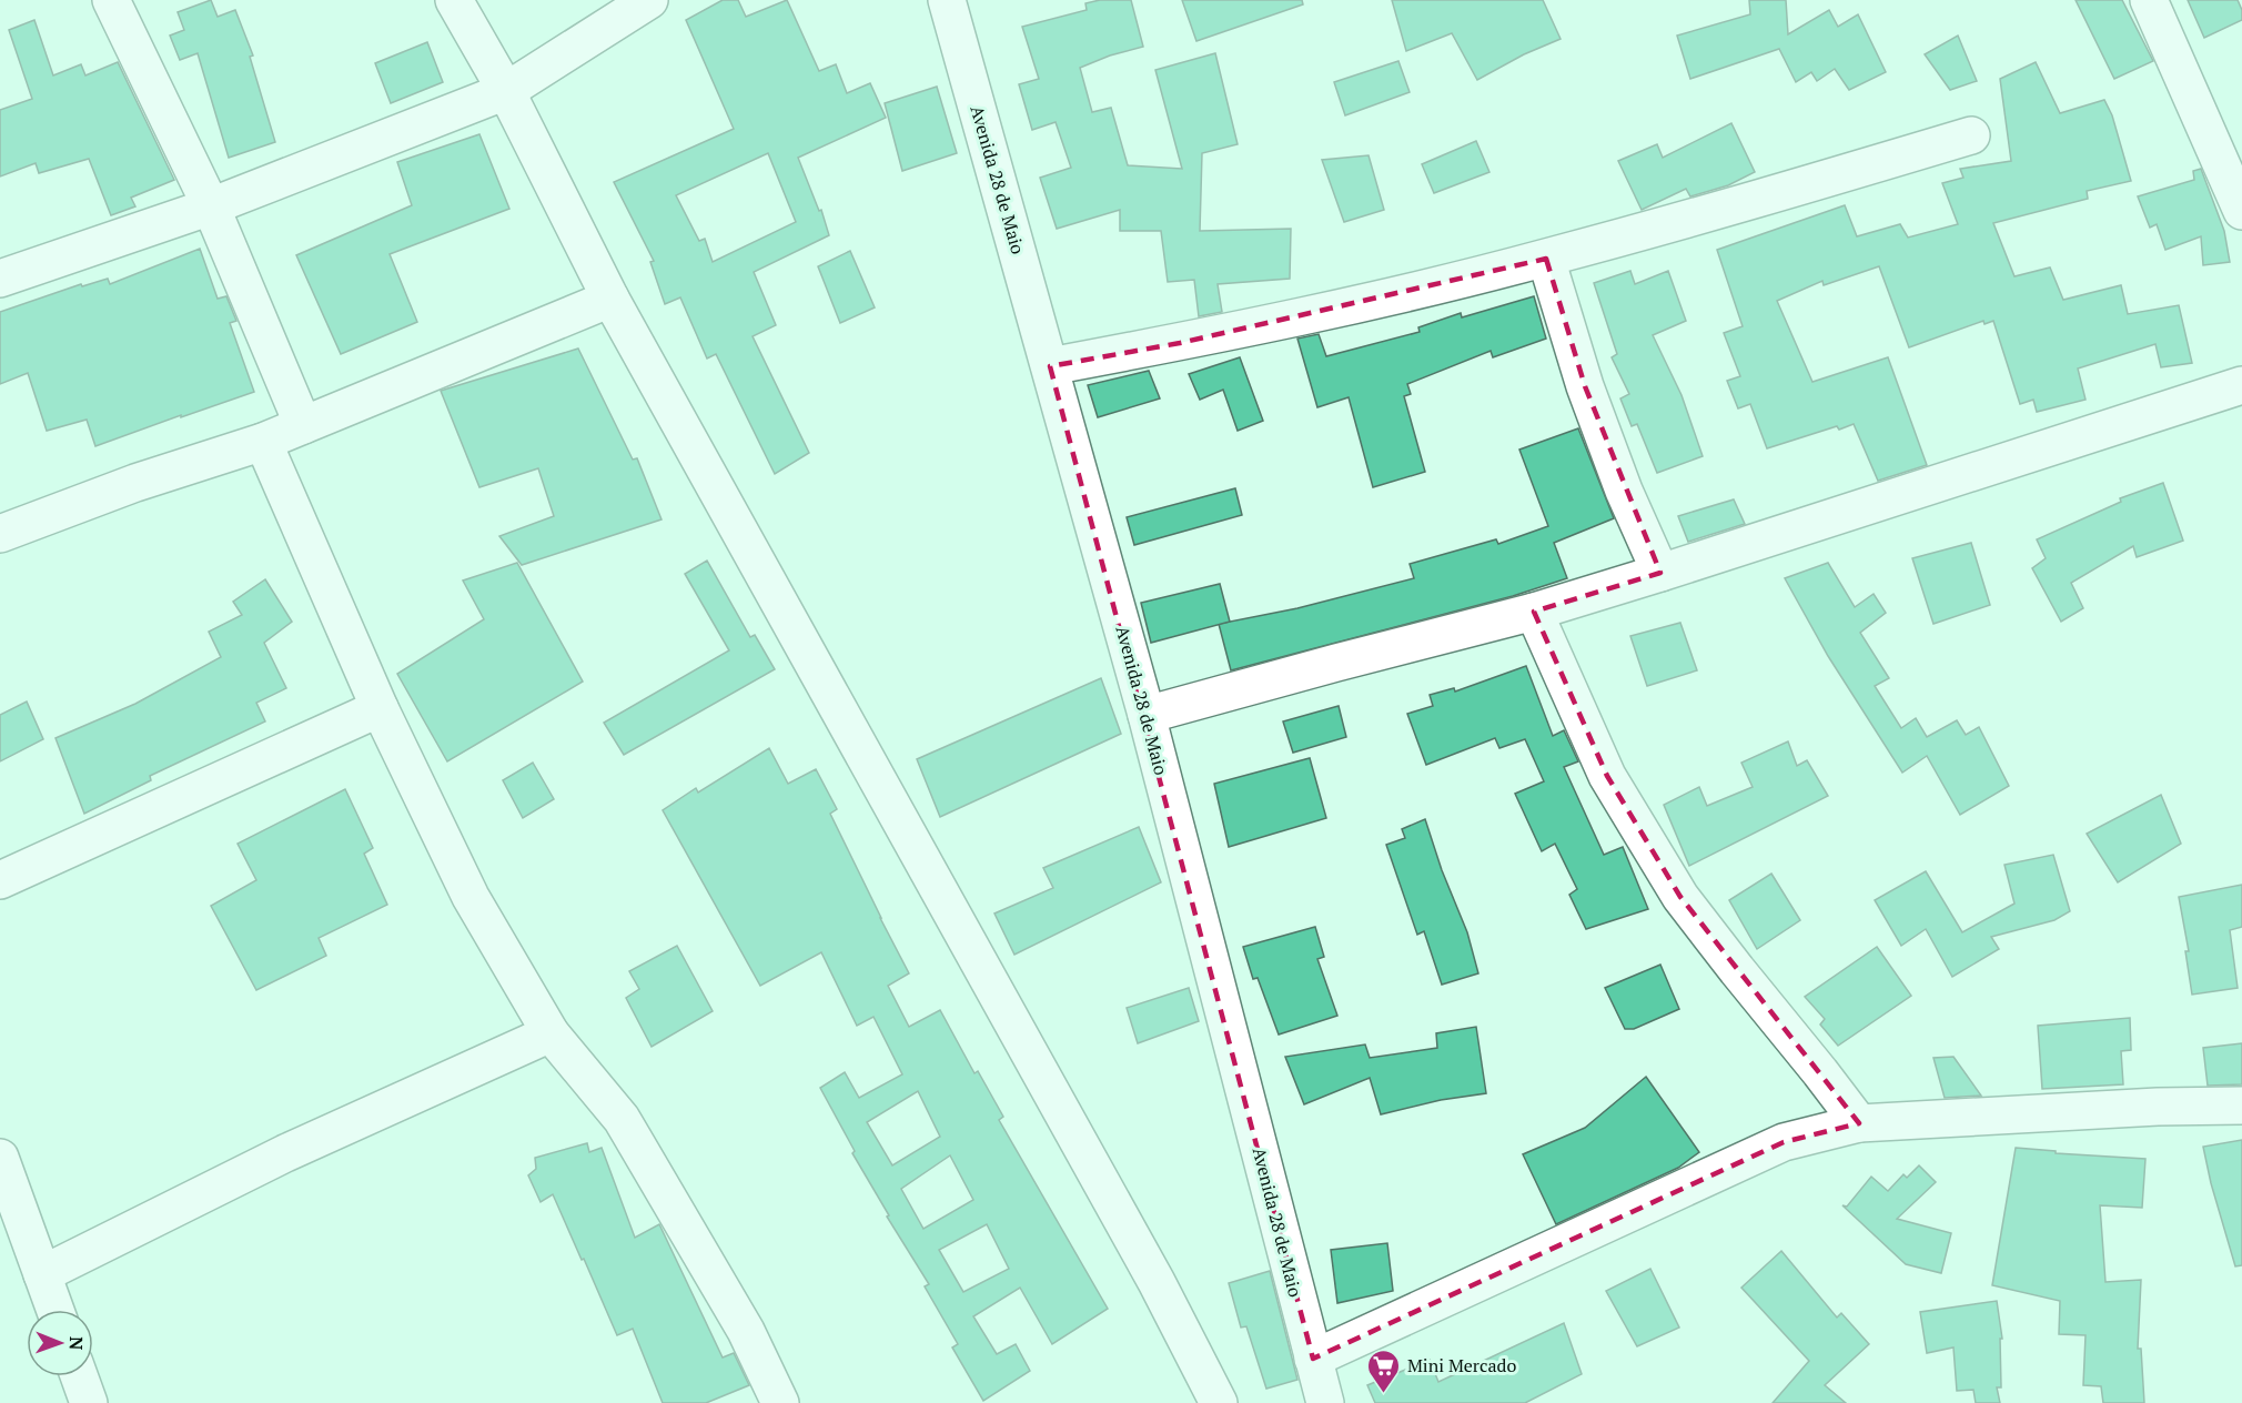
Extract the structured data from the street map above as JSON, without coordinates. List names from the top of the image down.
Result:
{
  "streets": {
    "street": ["Avenida 28 de Maio"]
  },
  "places": {
    "supermarket": ["Mini Mercado"]
  },
  "north": "right"
}
